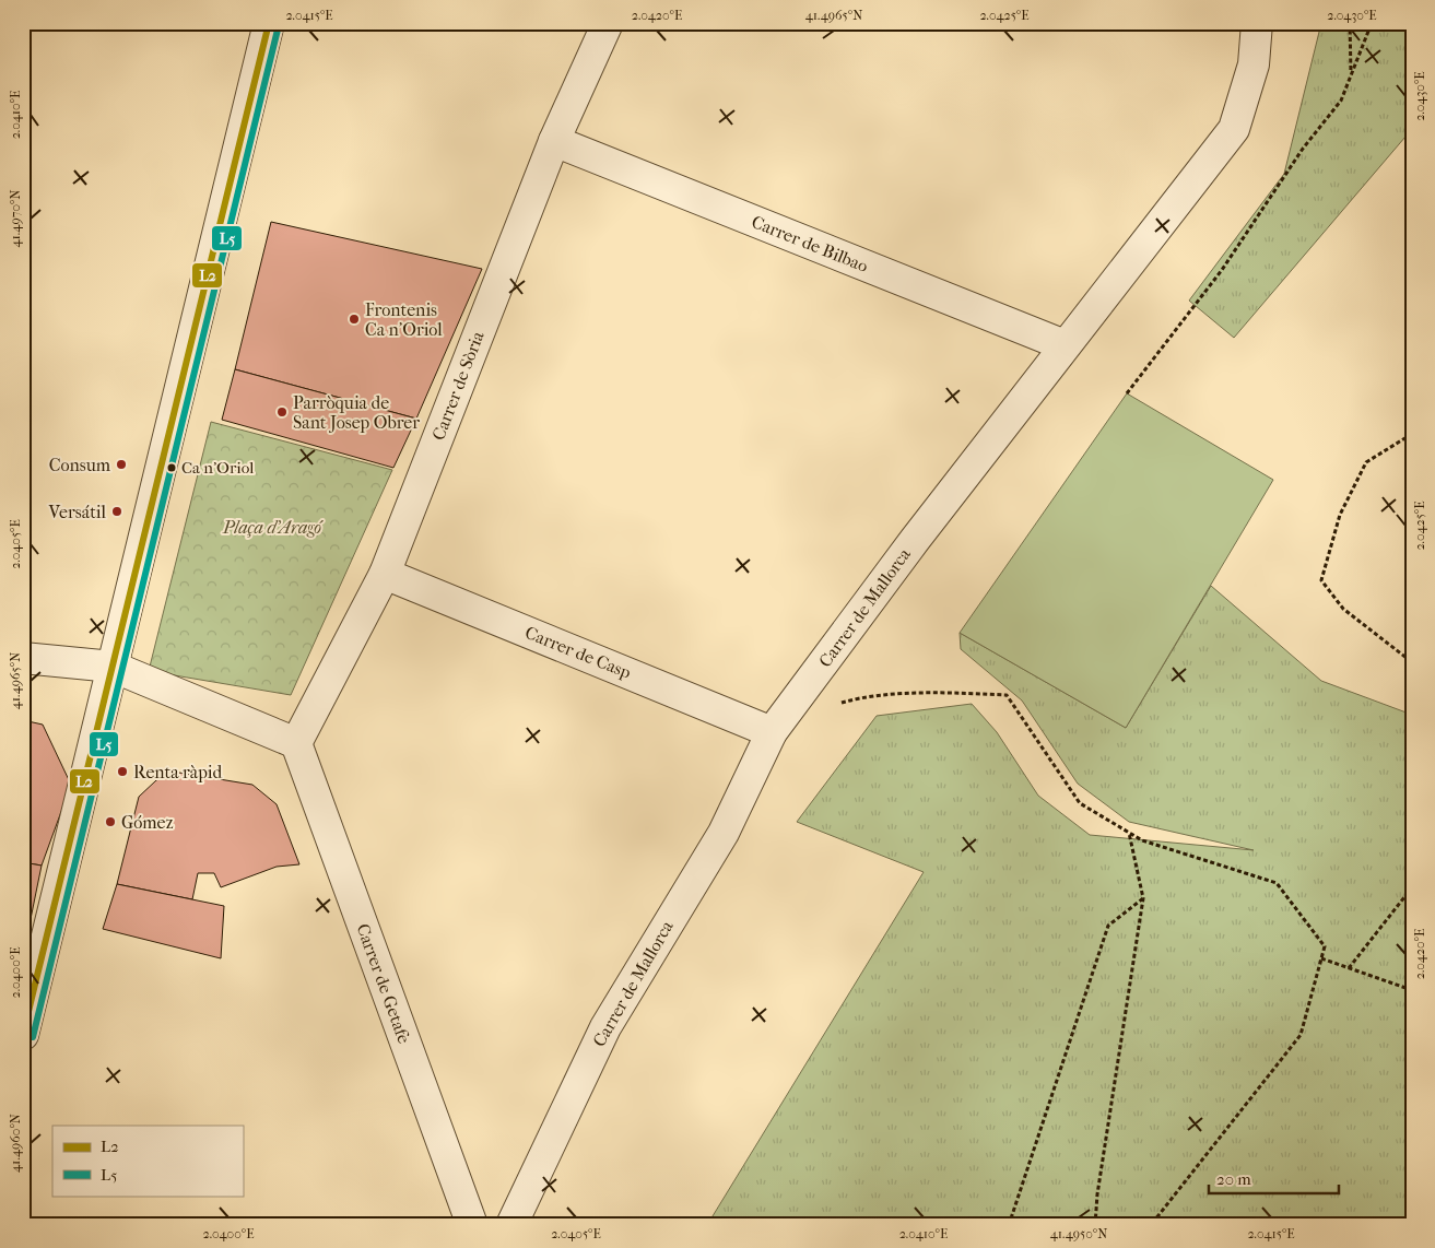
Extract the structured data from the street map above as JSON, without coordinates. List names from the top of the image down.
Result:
{
  "streets": {
    "street": [
      "Carrer de Bilbao",
      "Carrer de Sòria",
      "Carrer de Mallorca",
      "Carrer de Casp",
      "Carrer de Getafe"
    ]
  },
  "crossings": [
    ["Carrer de Bilbao", "Carrer de Sòria"],
    ["Carrer de Bilbao", "Carrer de Mallorca"],
    ["Carrer de Sòria", "Carrer de Casp"],
    ["Carrer de Sòria", "Carrer de Getafe"],
    ["Carrer de Mallorca", "Carrer de Casp"]
  ],
  "parks": ["Plaça d'Aragó"],
  "places": [
    "Frontenis Ca n'Oriol",
    "Parròquia de Sant Josep Obrer",
    "Consum",
    "Ca n'Oriol",
    "Versátil",
    "Renta ràpid",
    "Gómez"
  ],
  "lines": ["transit line L2", "transit line L5"],
  "legend": ["L2", "L5"],
  "scale_bar": "20 m",
  "coordinates": [
    "2.0415°E",
    "2.0420°E",
    "41.4965°N",
    "2.0425°E",
    "2.0430°E",
    "2.0410°E",
    "41.4970°N",
    "2.0405°E",
    "2.0400°E",
    "41.4960°N",
    "41.4950°N"
  ]
}
